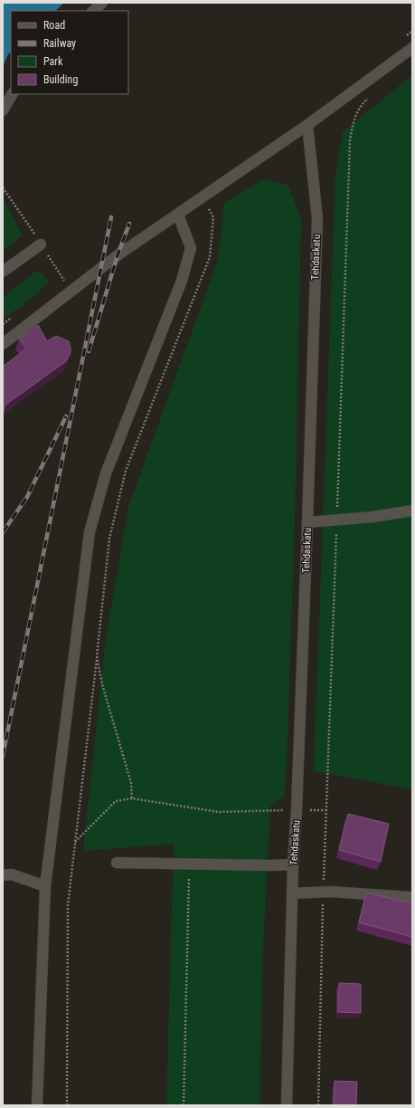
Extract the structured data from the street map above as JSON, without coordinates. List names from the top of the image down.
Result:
{
  "streets": {
    "street": ["Tehdaskatu"]
  },
  "legend": [
    "Road",
    "Railway",
    "Park",
    "Building"
  ]
}
